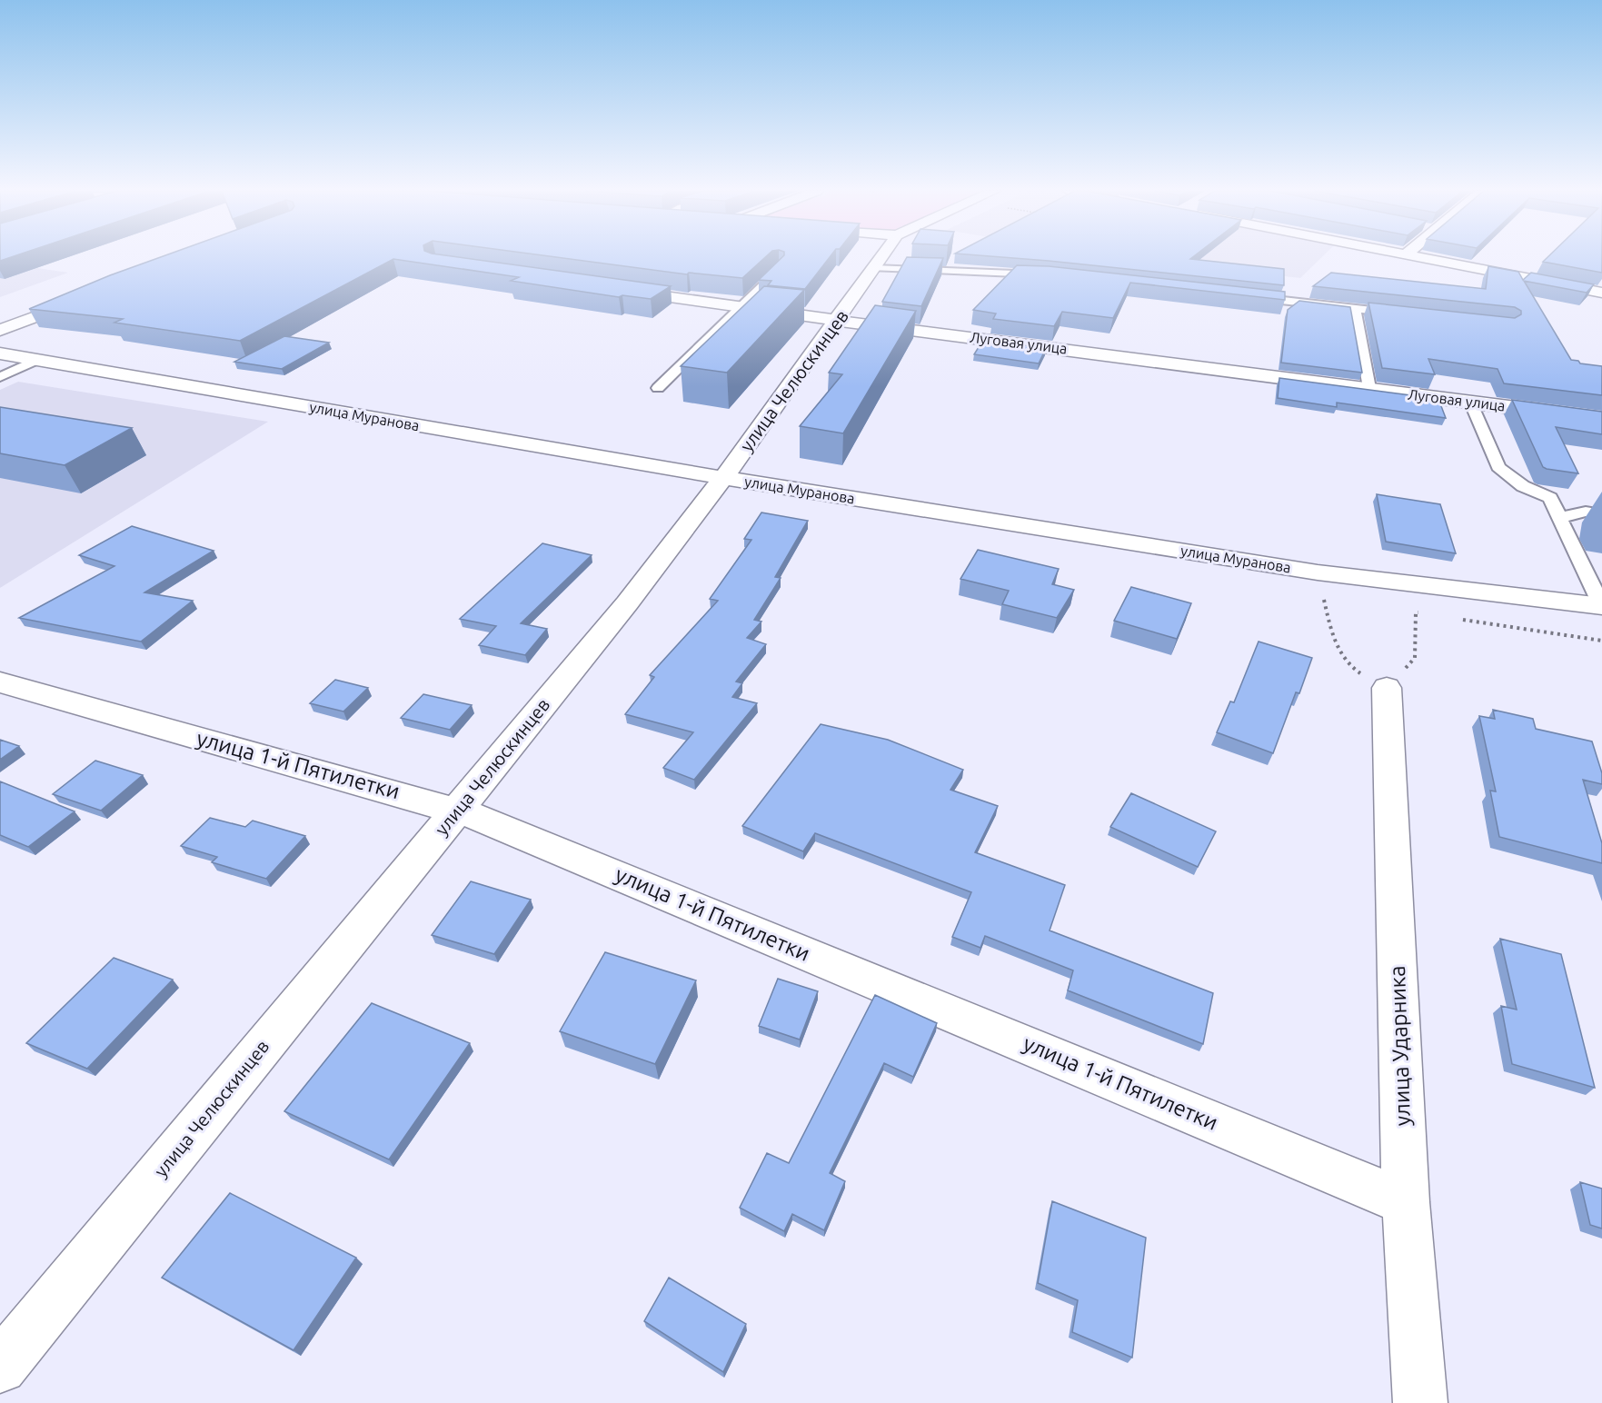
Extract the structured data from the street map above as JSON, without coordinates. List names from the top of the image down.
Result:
{
  "streets": {
    "street": [
      "Луговая улица",
      "улица Челюскинцев",
      "улица Муранова",
      "улица 1-й Пятилетки",
      "улица Ударника"
    ]
  },
  "crossings": [
    ["Луговая улица", "улица Челюскинцев"],
    ["улица Челюскинцев", "улица Муранова"],
    ["улица Челюскинцев", "улица 1-й Пятилетки"],
    ["улица 1-й Пятилетки", "улица Ударника"]
  ]
}
